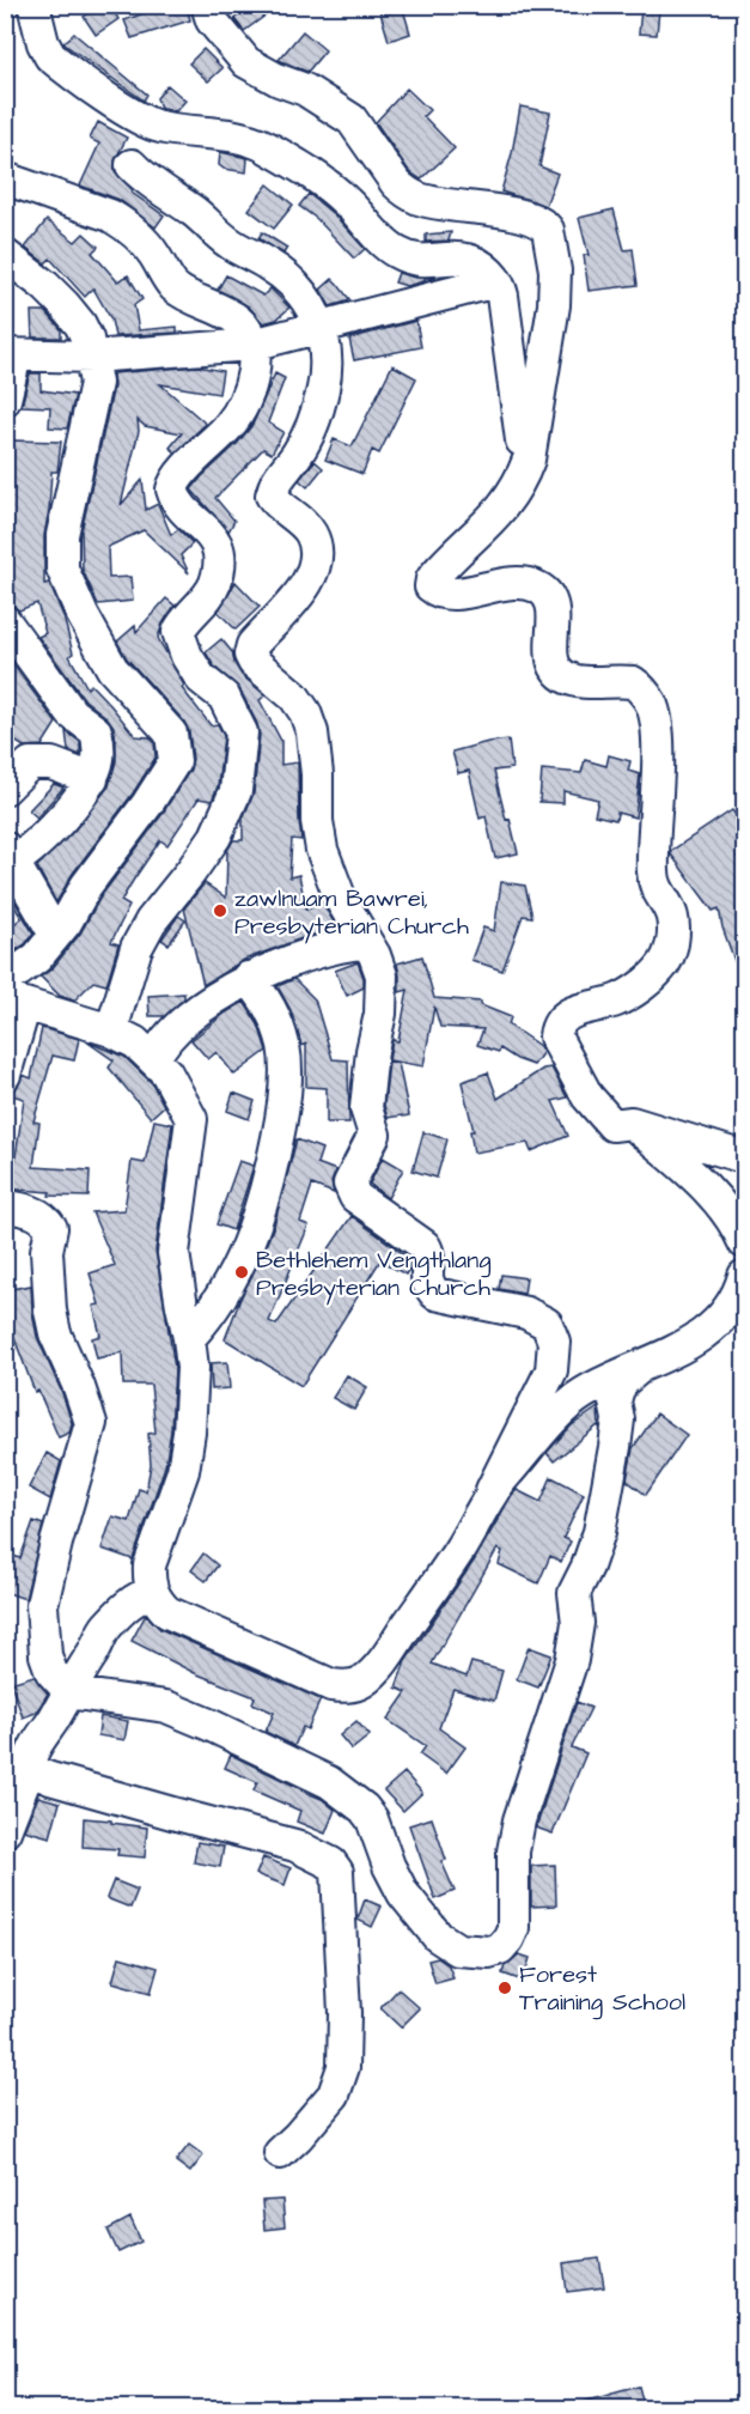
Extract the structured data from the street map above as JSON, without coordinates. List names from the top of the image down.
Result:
{
  "places": ["zawlnuam Bawrei, Presbyterian Church", "Bethlehem Vengthlang Presbyterian Church", "Forest Training School"]
}
